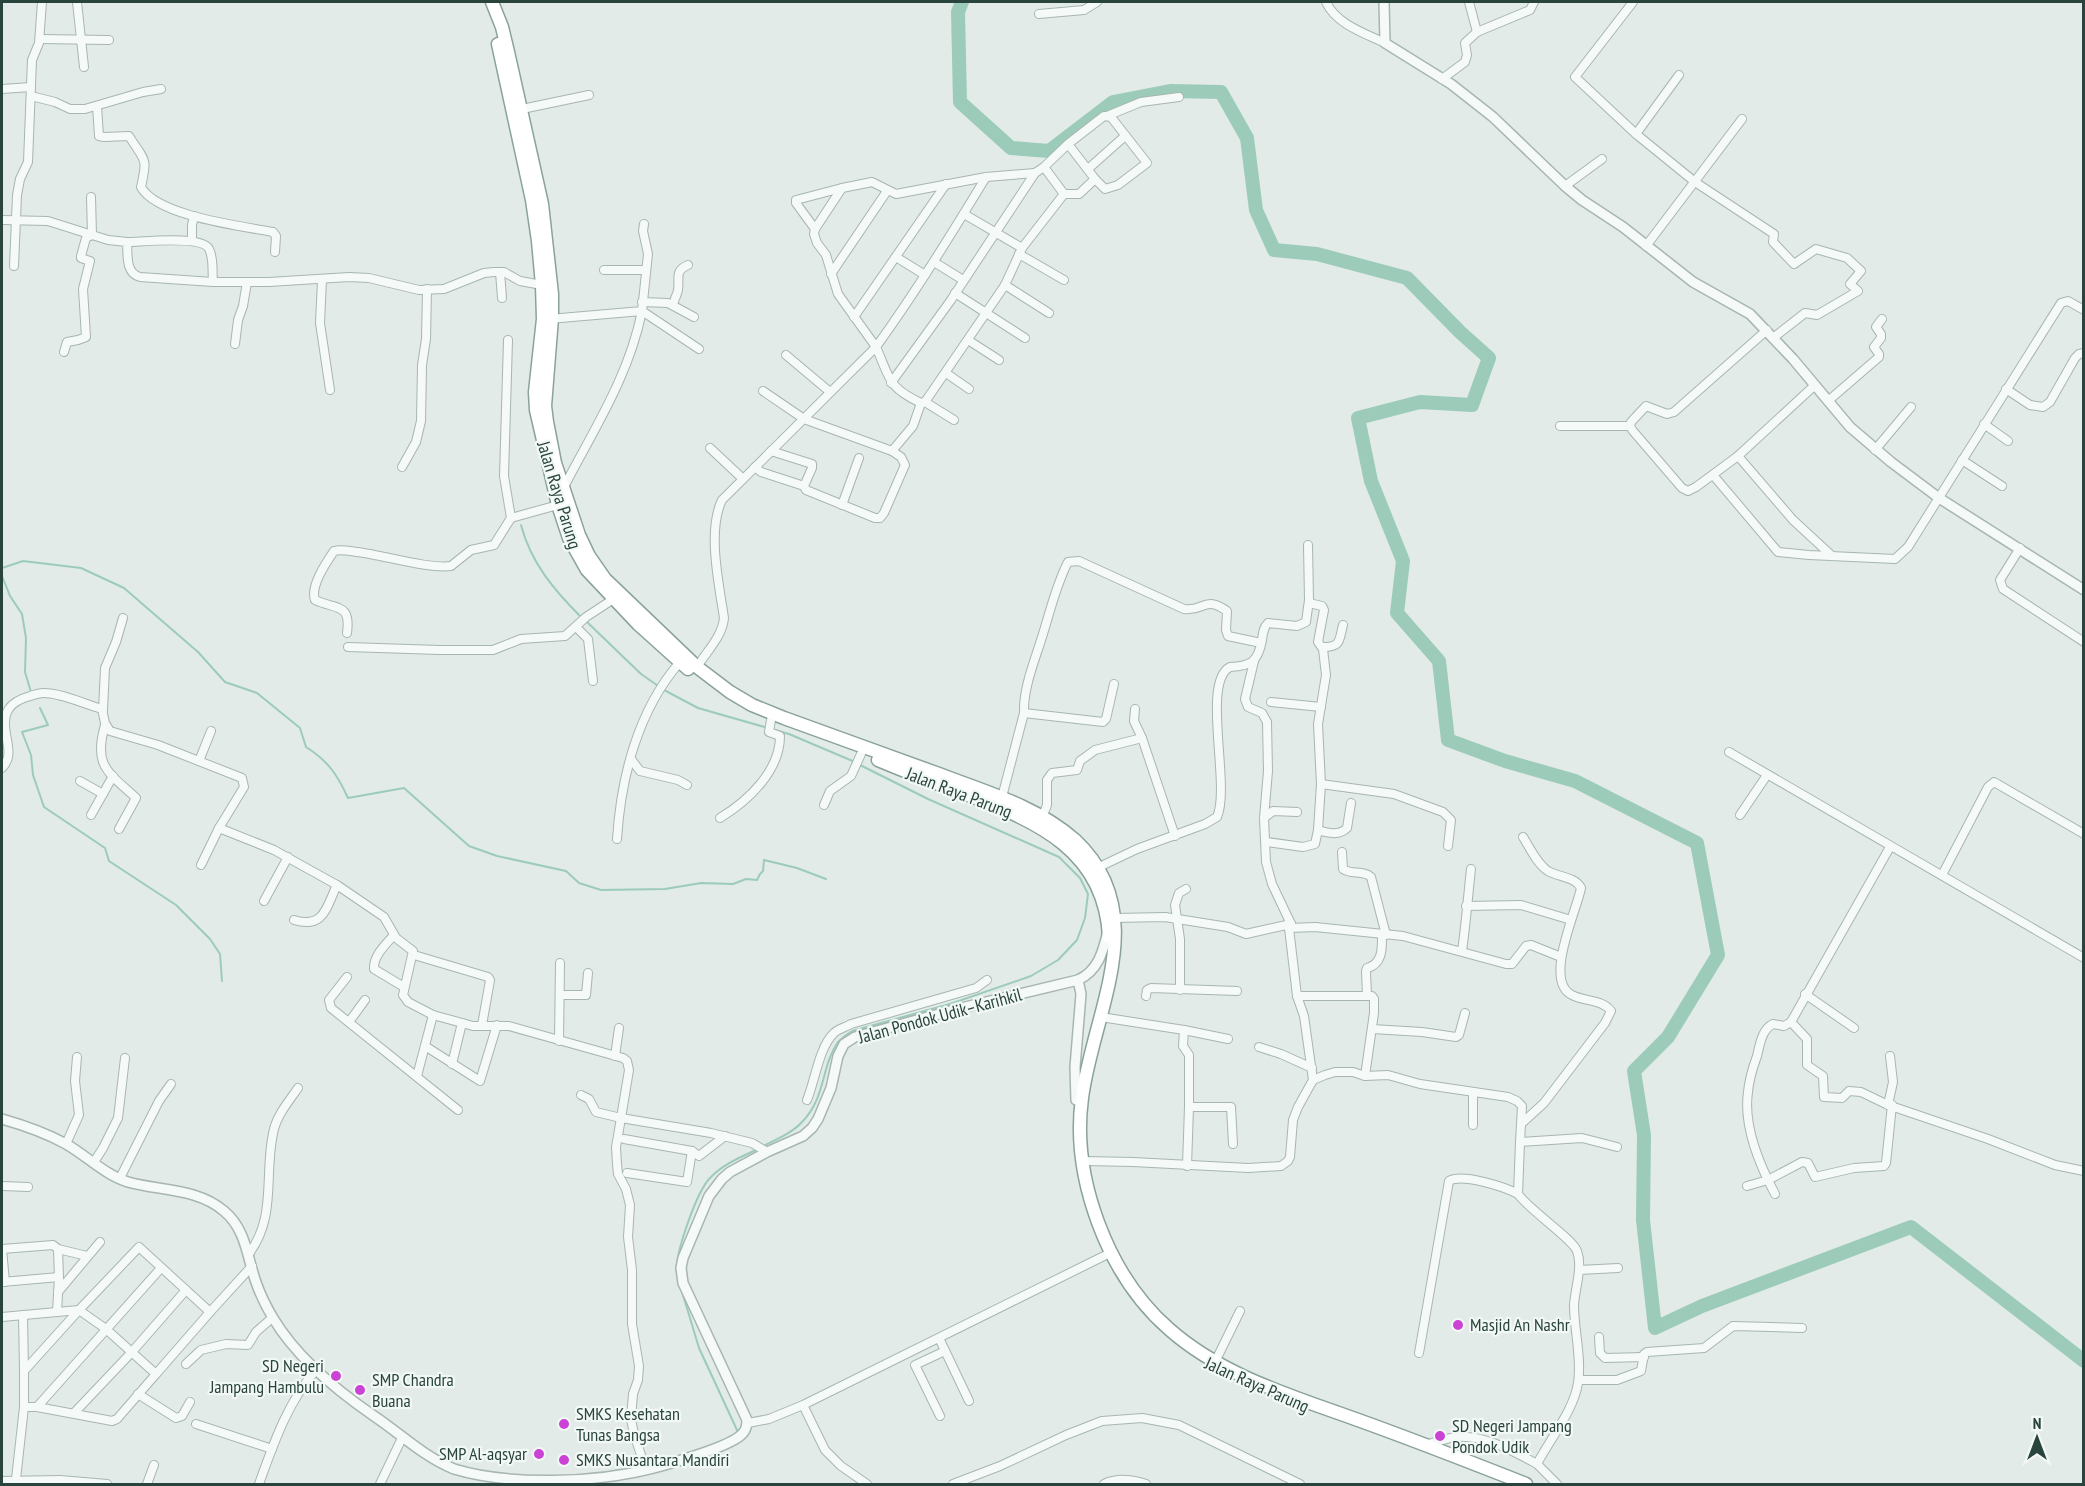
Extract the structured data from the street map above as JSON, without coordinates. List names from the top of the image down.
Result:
{
  "streets": {
    "highway": ["Jalan Raya Parung"],
    "street": ["Jalan Pondok Udik–Karihkil"]
  },
  "places": [
    "Masjid An Nashr",
    "SD Negeri Jampang Hambulu",
    "SMP Chandra Buana",
    "SMKS Kesehatan Tunas Bangsa",
    "SD Negeri Jampang Pondok Udik",
    "SMP Al-aqsyar",
    "SMKS Nusantara Mandiri"
  ],
  "north": "top"
}
